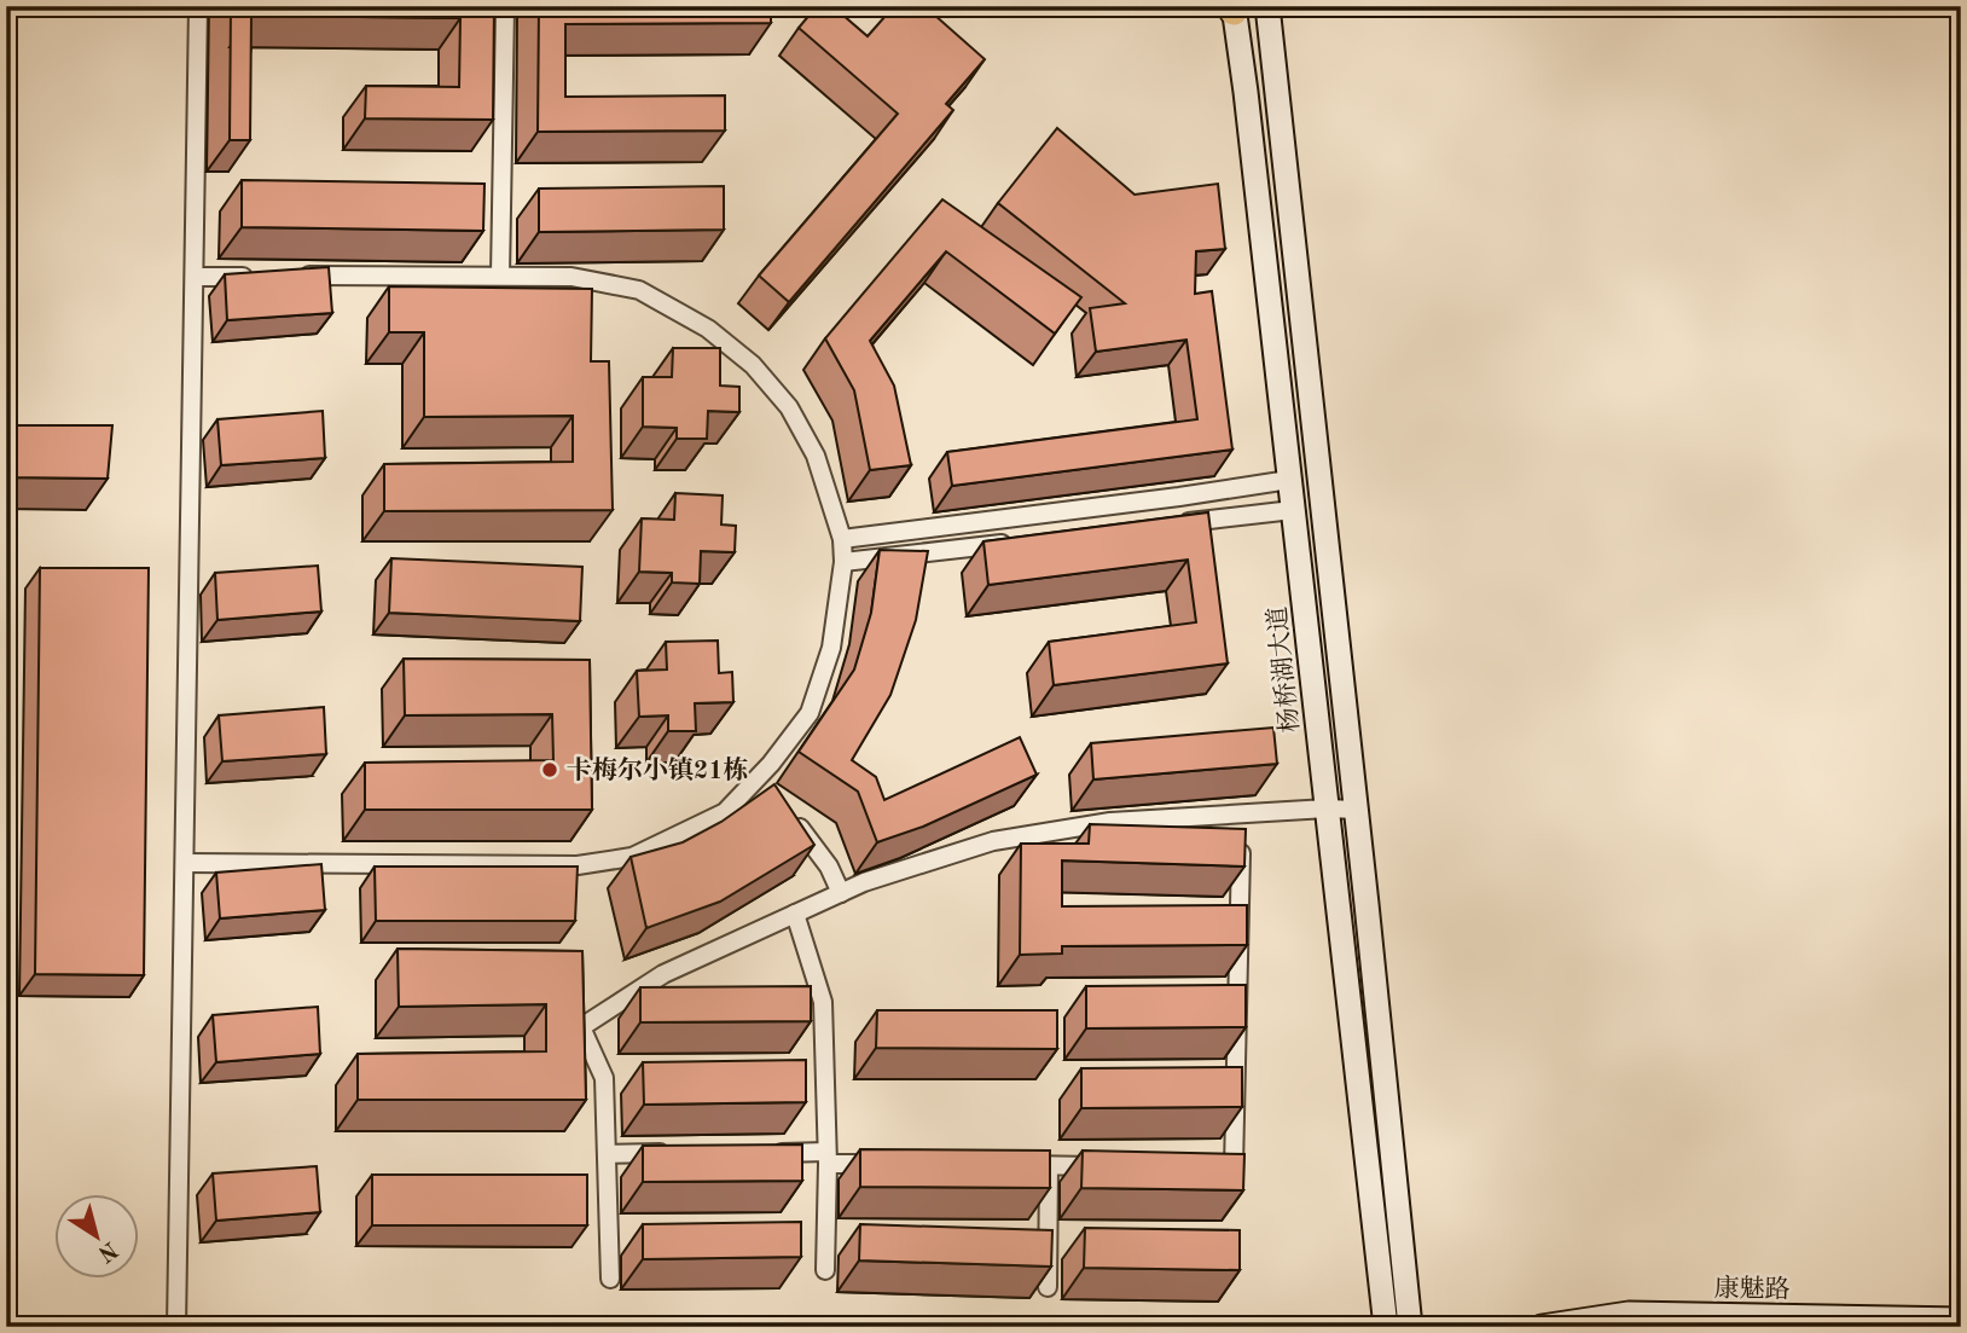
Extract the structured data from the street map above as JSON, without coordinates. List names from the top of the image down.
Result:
{
  "streets": {
    "main road": ["杨桥湖大道", "康魅路"]
  },
  "places": ["卡梅尔小镇21栋"],
  "north": "bottom right"
}
